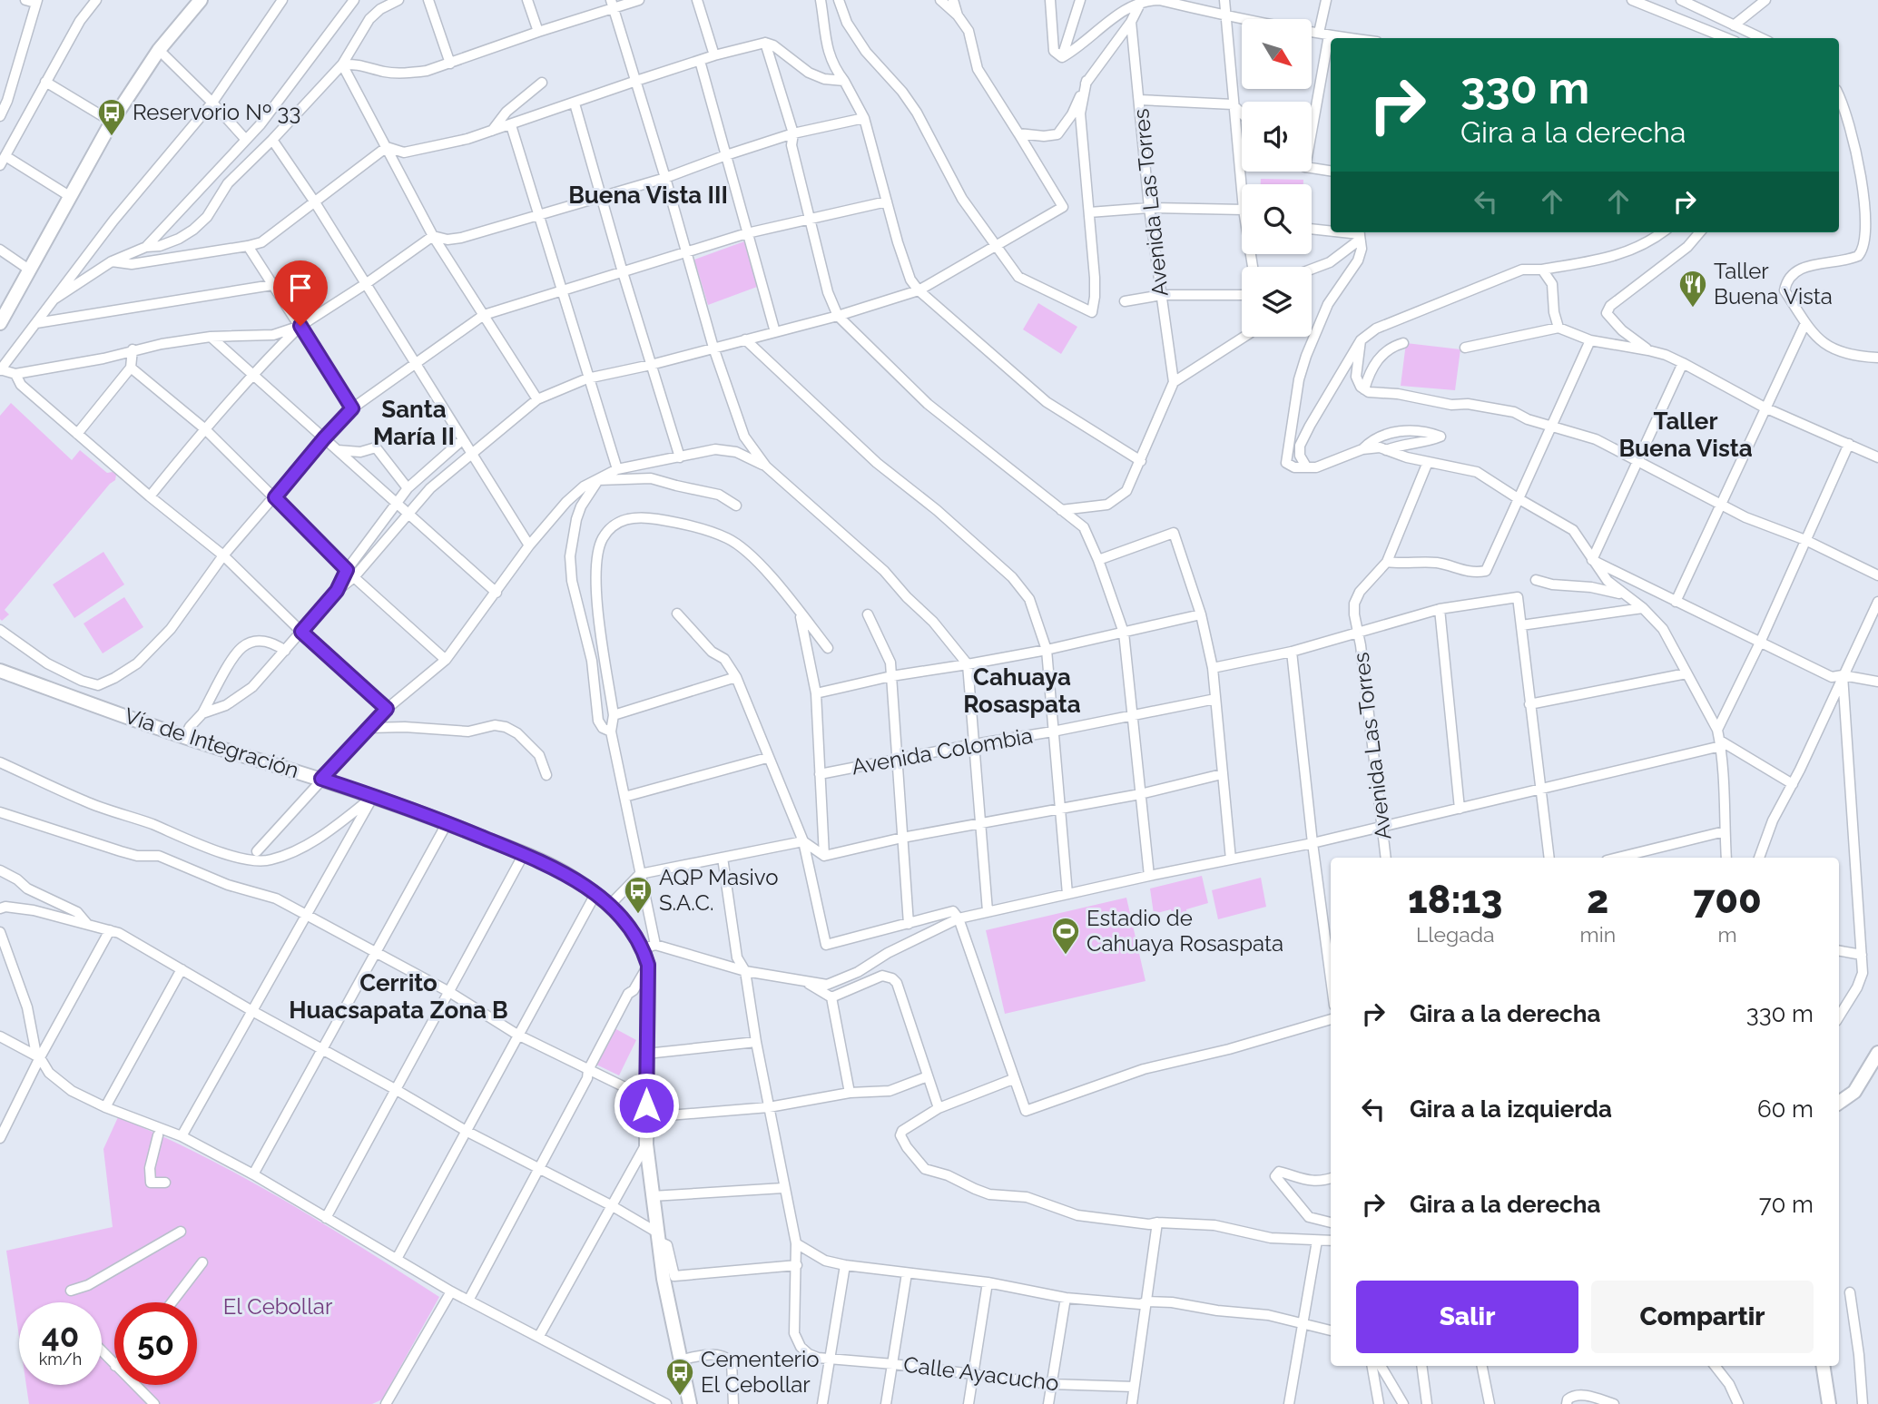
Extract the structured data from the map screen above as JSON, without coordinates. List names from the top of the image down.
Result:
{
  "streets": {
    "main road": ["Vía de Integración"],
    "street": ["Avenida Las Torres", "Avenida Colombia", "Calle Ayacucho"]
  },
  "districts": [
    "Buena Vista III",
    "Santa María II",
    "Taller Buena Vista",
    "Cahuaya Rosaspata",
    "Cerrito Huacsapata Zona B"
  ],
  "parks": ["El Cebollar"],
  "places": {
    "bus stop": ["Reservorio Nº 33", "AQP Masivo S.A.C.", "Cementerio El Cebollar"],
    "restaurant": ["Taller Buena Vista"],
    "sports": ["Estadio de Cahuaya Rosaspata"]
  },
  "north": "bottom right",
  "page": {
    "turn": ["330 m", "Gira a la derecha"],
    "eta": [
      "18:13",
      "Llegada",
      "2",
      "min",
      "700",
      "m"
    ],
    "list": [
      {
        "name": "Gira a la derecha",
        "value": "330 m"
      },
      {
        "name": "Gira a la izquierda",
        "value": "60 m"
      },
      {
        "name": "Gira a la derecha",
        "value": "70 m"
      }
    ],
    "buttons": ["Salir", "Compartir"],
    "speed": "40 km/h",
    "limit": "50"
  }
}
